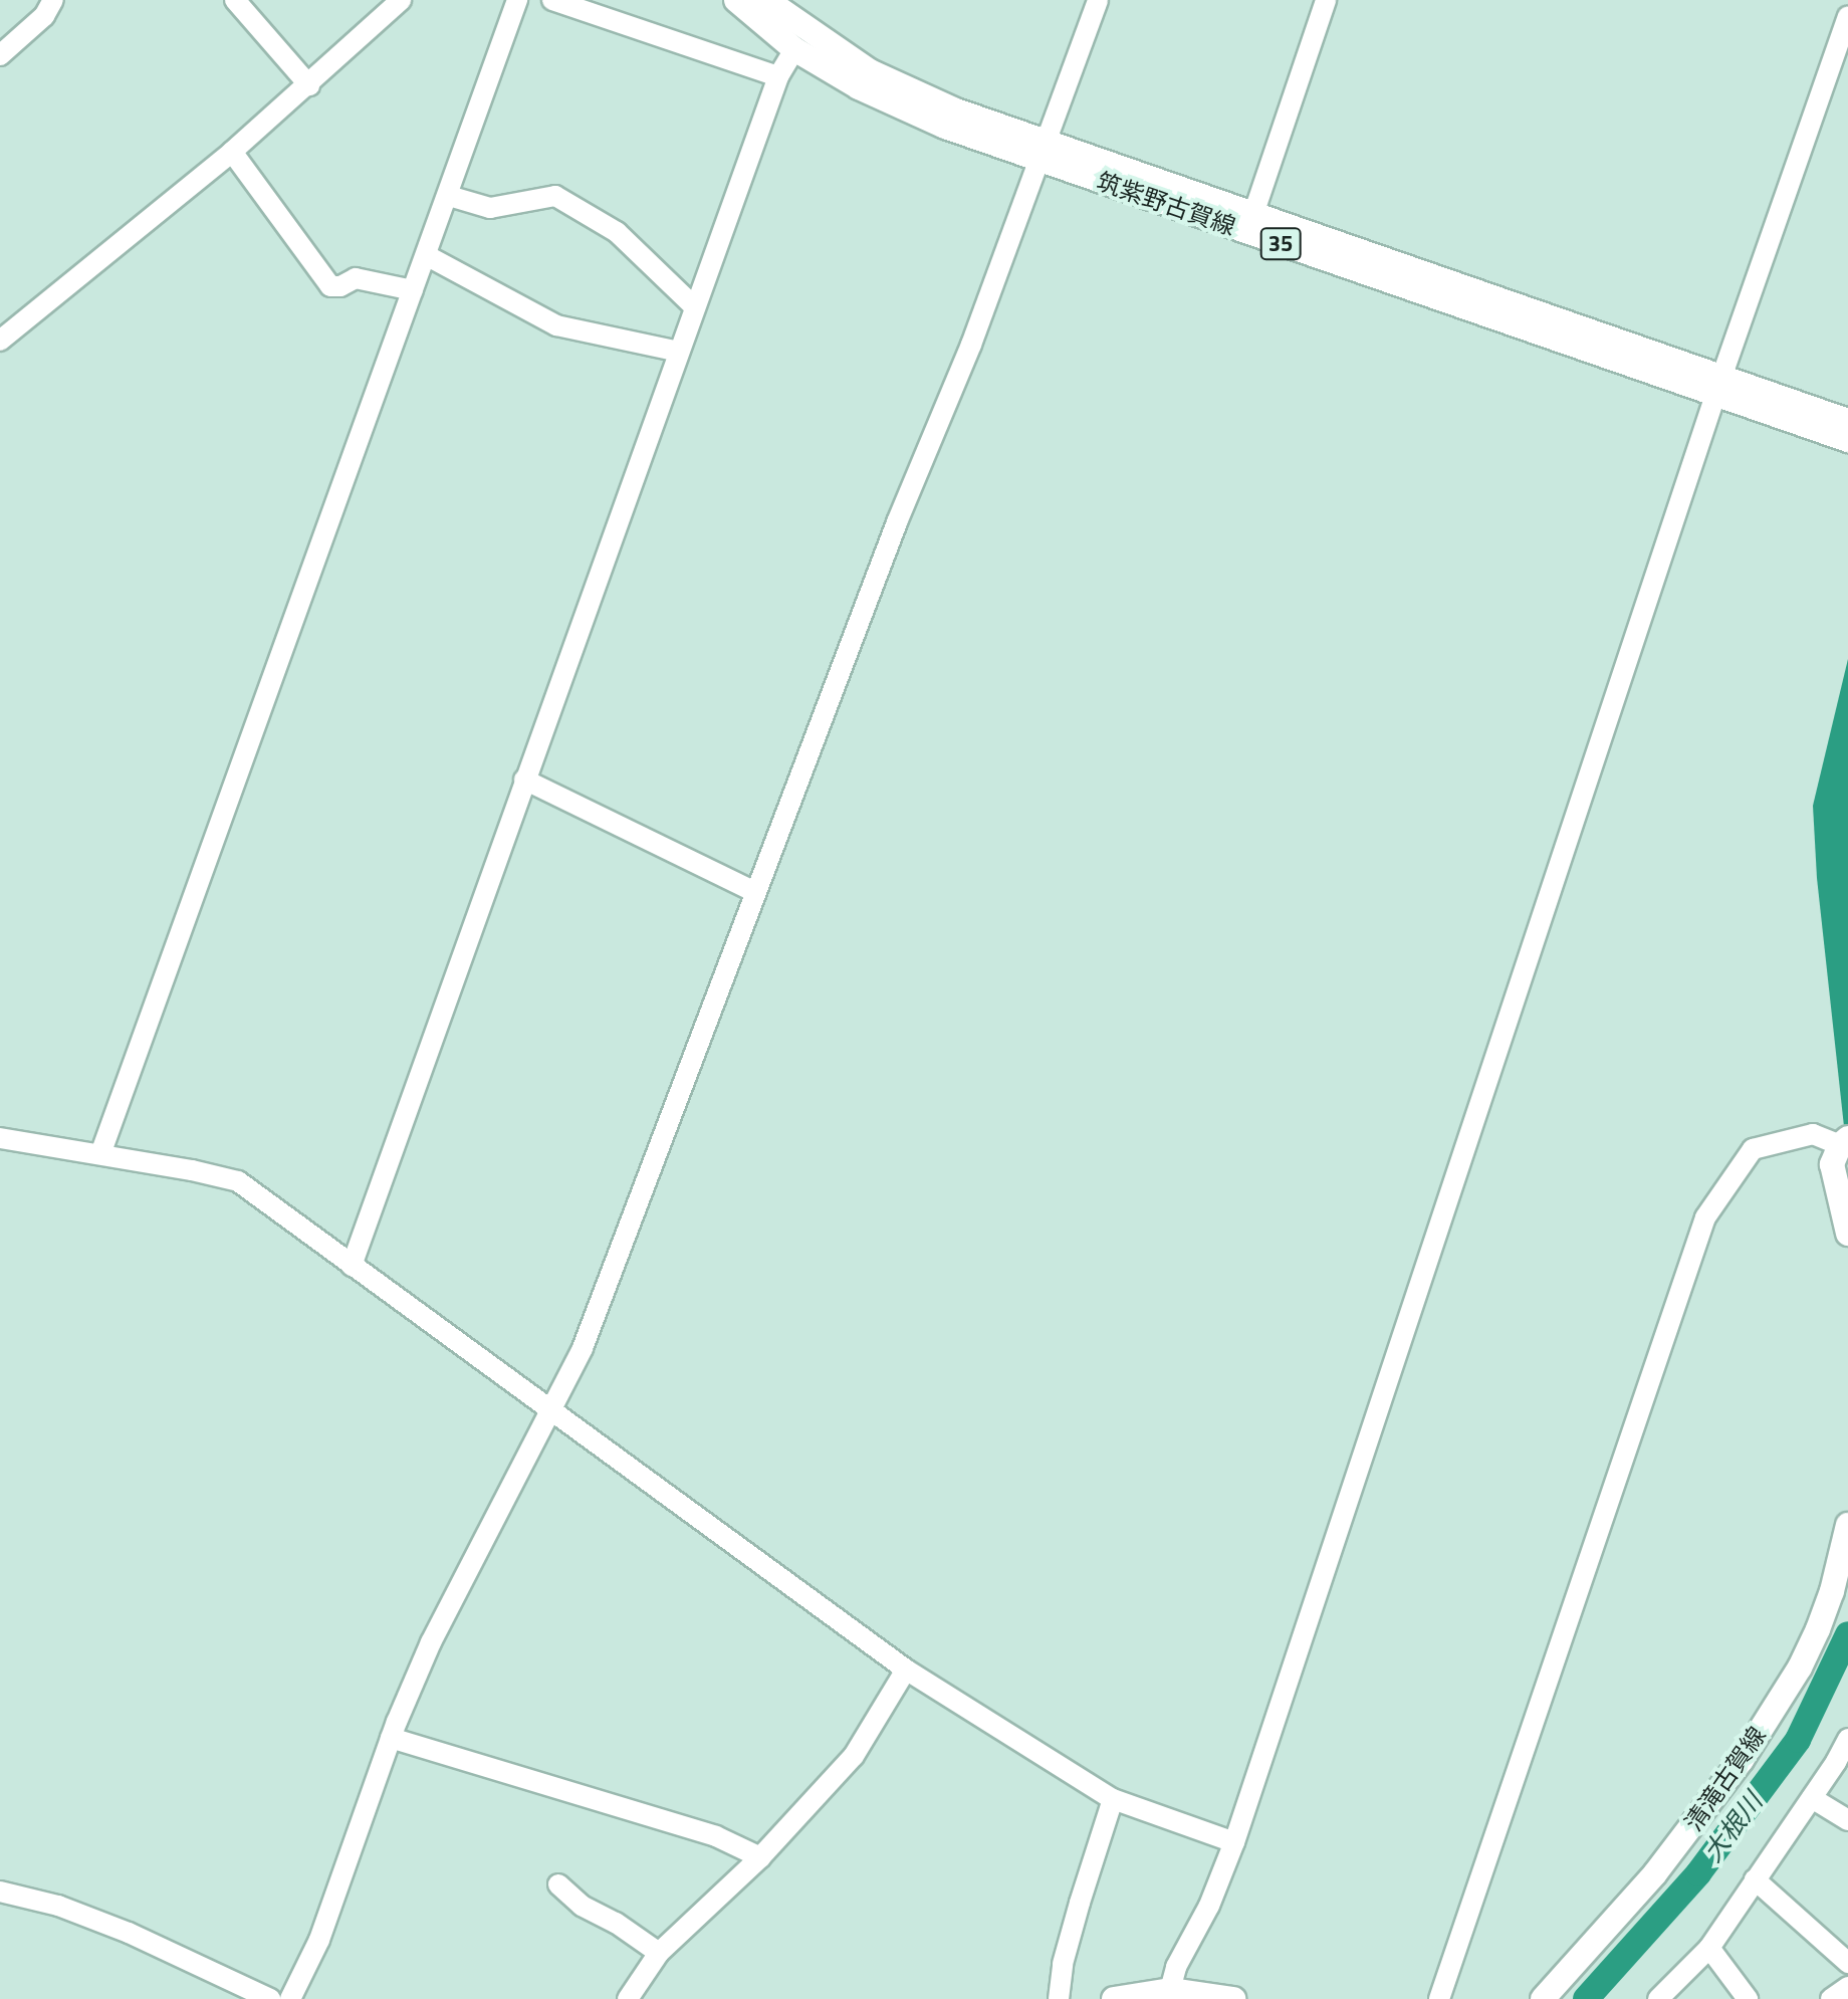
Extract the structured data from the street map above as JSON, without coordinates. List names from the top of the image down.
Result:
{
  "streets": {
    "main road": ["筑紫野古賀線", "35", "清滝古賀線"]
  },
  "water": ["大根川"]
}
